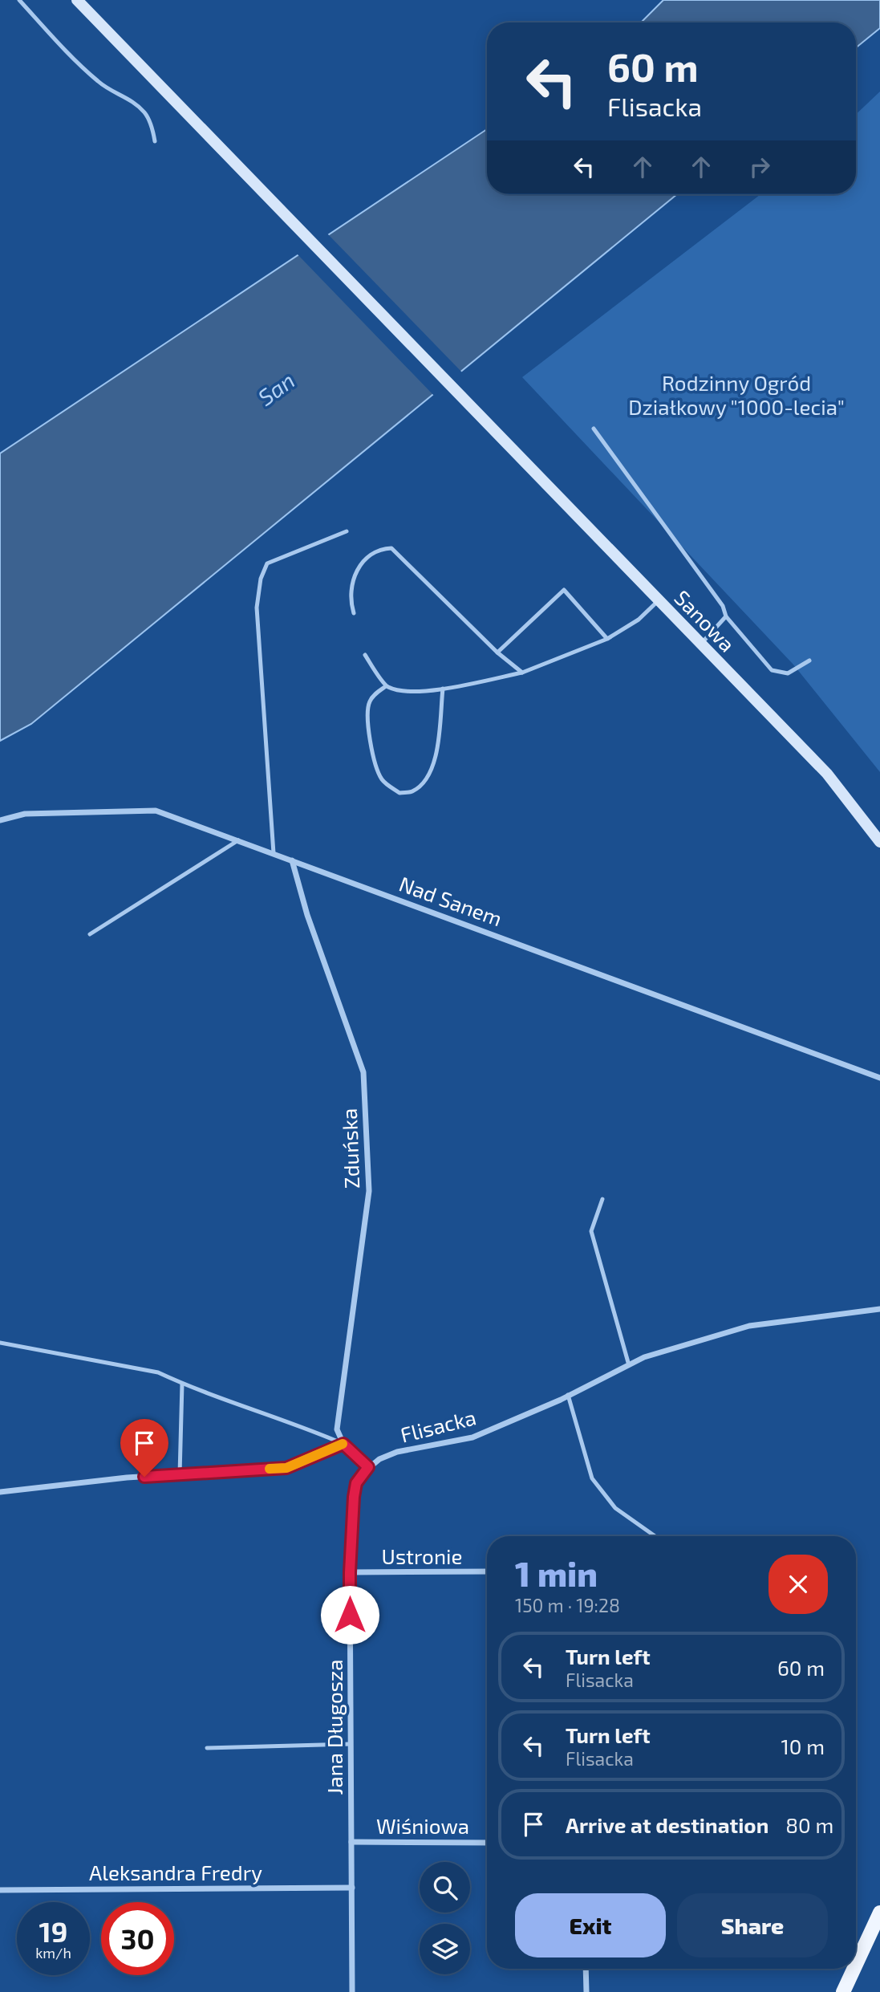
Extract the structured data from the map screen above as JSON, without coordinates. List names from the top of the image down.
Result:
{
  "streets": {
    "main road": ["Sanowa"],
    "street": [
      "Nad Sanem",
      "Zduńska",
      "Flisacka",
      "Ustronie",
      "Jana Długosza",
      "Wiśniowa",
      "Aleksandra Fredry"
    ]
  },
  "crossings": [
    ["Nad Sanem", "Zduńska"],
    ["Flisacka", "Jana Długosza"],
    ["Ustronie", "Jana Długosza"],
    ["Jana Długosza", "Wiśniowa"],
    ["Jana Długosza", "Aleksandra Fredry"]
  ],
  "water": ["San"],
  "parks": ["Rodzinny Ogród Działkowy \"1000-lecia\""],
  "page": {
    "turn": ["60 m", "Flisacka"],
    "heading": ["1 min", "150 m · 19:28"],
    "list": [
      {
        "name": "Turn left",
        "note": "Flisacka",
        "value": "60 m"
      },
      {
        "name": "Turn left",
        "note": "Flisacka",
        "value": "10 m"
      },
      {
        "name": "Arrive at destination",
        "value": "80 m"
      }
    ],
    "buttons": ["Exit", "Share"],
    "speed": "19 km/h",
    "limit": "30"
  }
}
